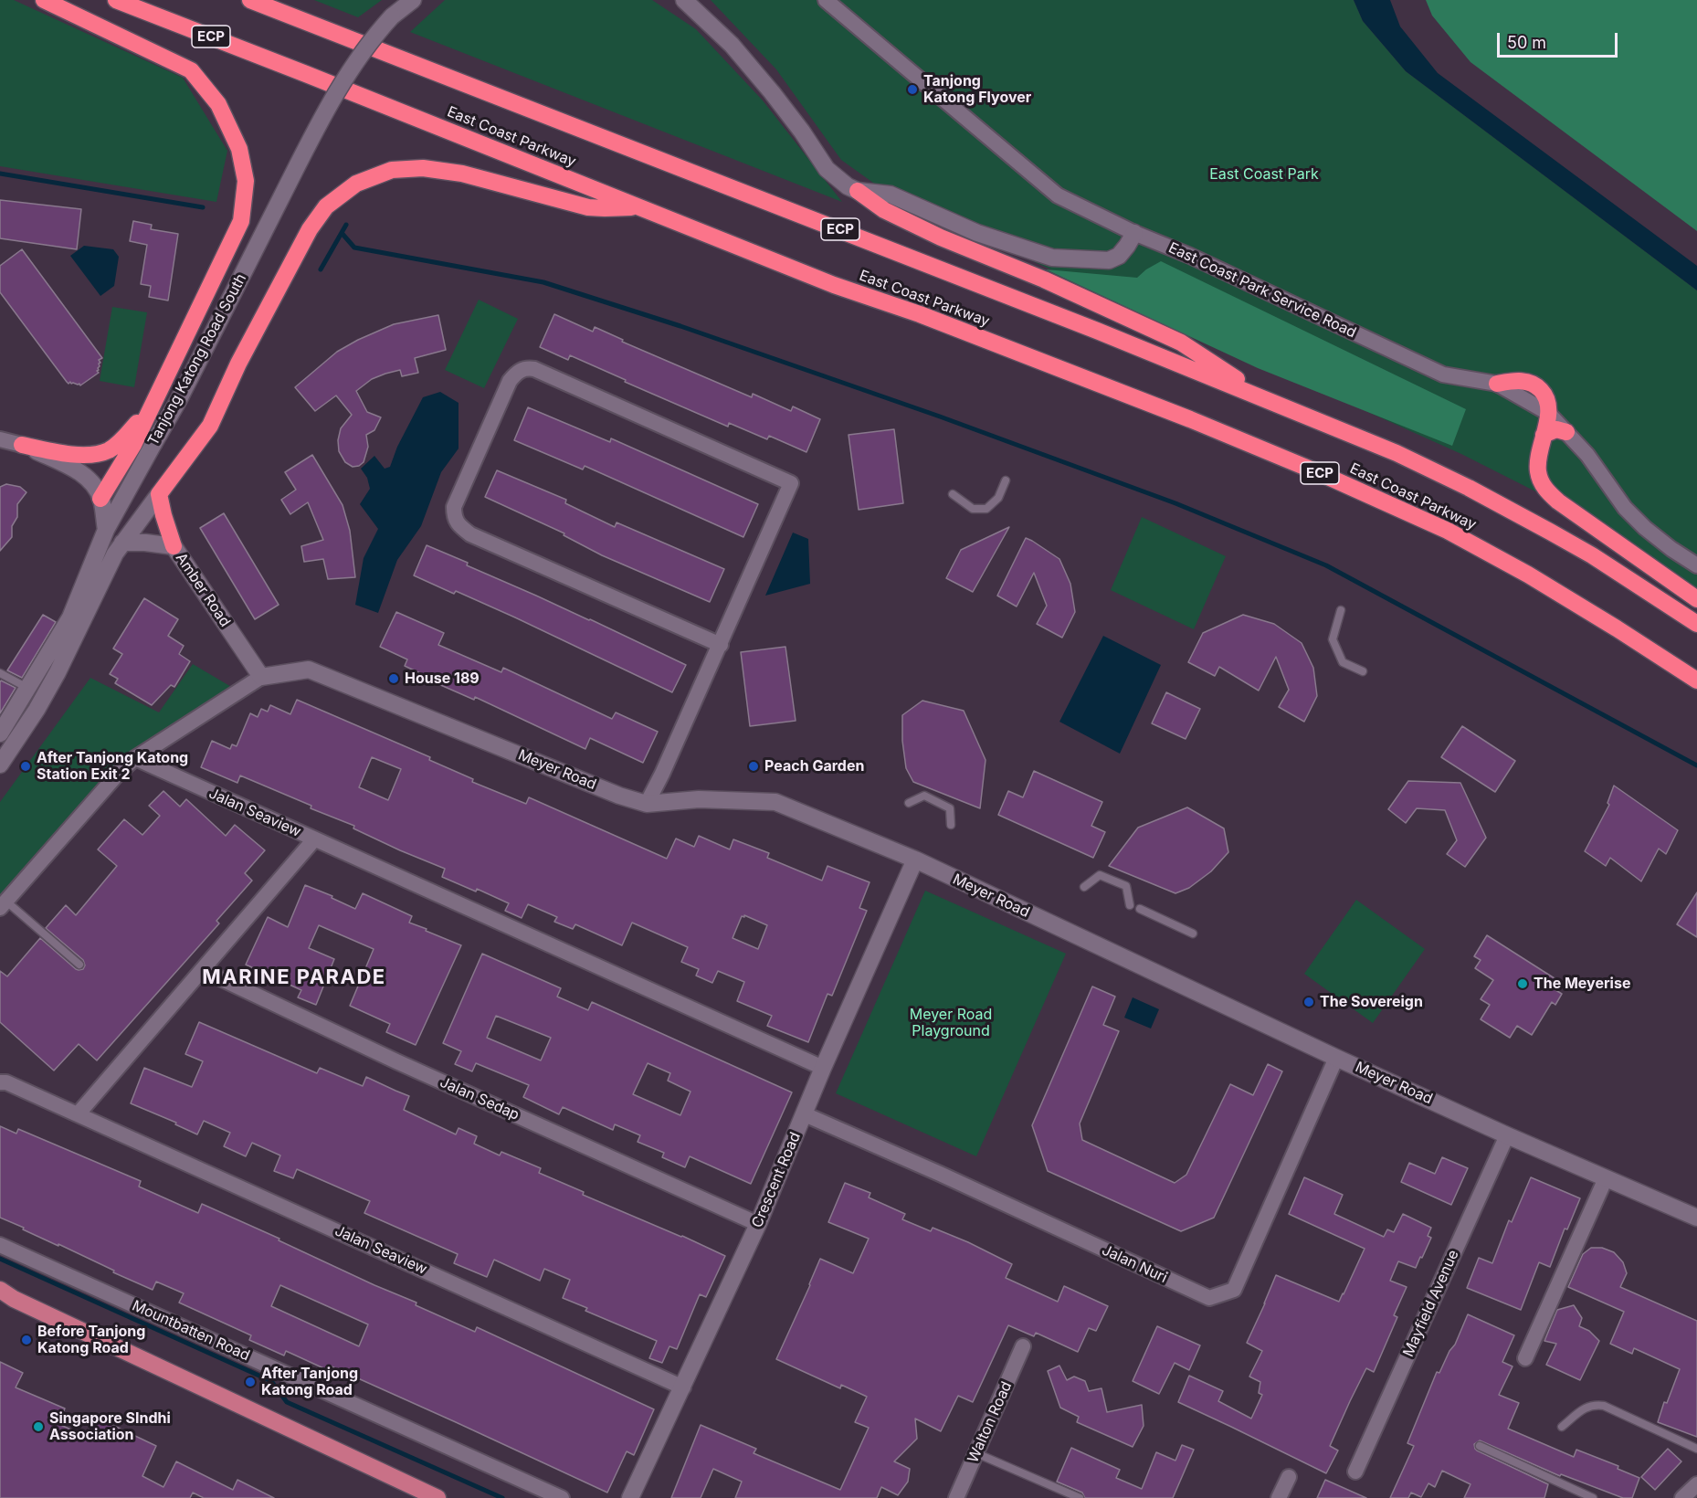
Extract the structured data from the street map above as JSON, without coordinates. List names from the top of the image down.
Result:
{
  "streets": {
    "highway": ["ECP", "East Coast Parkway"],
    "street": [
      "East Coast Park Service Road",
      "Tanjong Katong Road South",
      "Amber Road",
      "Meyer Road",
      "Jalan Seaview",
      "Jalan Sedap",
      "Crescent Road",
      "Jalan Nuri",
      "Mayfield Avenue",
      "Mountbatten Road",
      "Walton Road"
    ]
  },
  "crossings": [
    ["Amber Road", "Meyer Road"],
    ["Meyer Road", "Crescent Road"],
    ["Meyer Road", "Jalan Nuri"],
    ["Meyer Road", "Mayfield Avenue"],
    ["Jalan Seaview", "Jalan Sedap"],
    ["Jalan Seaview", "Crescent Road"],
    ["Jalan Sedap", "Crescent Road"],
    ["Crescent Road", "Jalan Nuri"]
  ],
  "districts": ["MARINE PARADE"],
  "parks": ["East Coast Park", "Meyer Road Playground"],
  "places": [
    "Tanjong Katong Flyover",
    "House 189",
    "After Tanjong Katong Station Exit 2",
    "Peach Garden",
    "The Meyerise",
    "The Sovereign",
    "Before Tanjong Katong Road",
    "After Tanjong Katong Road",
    "Singapore SIndhi Association"
  ],
  "scale_bar": "50 m"
}
